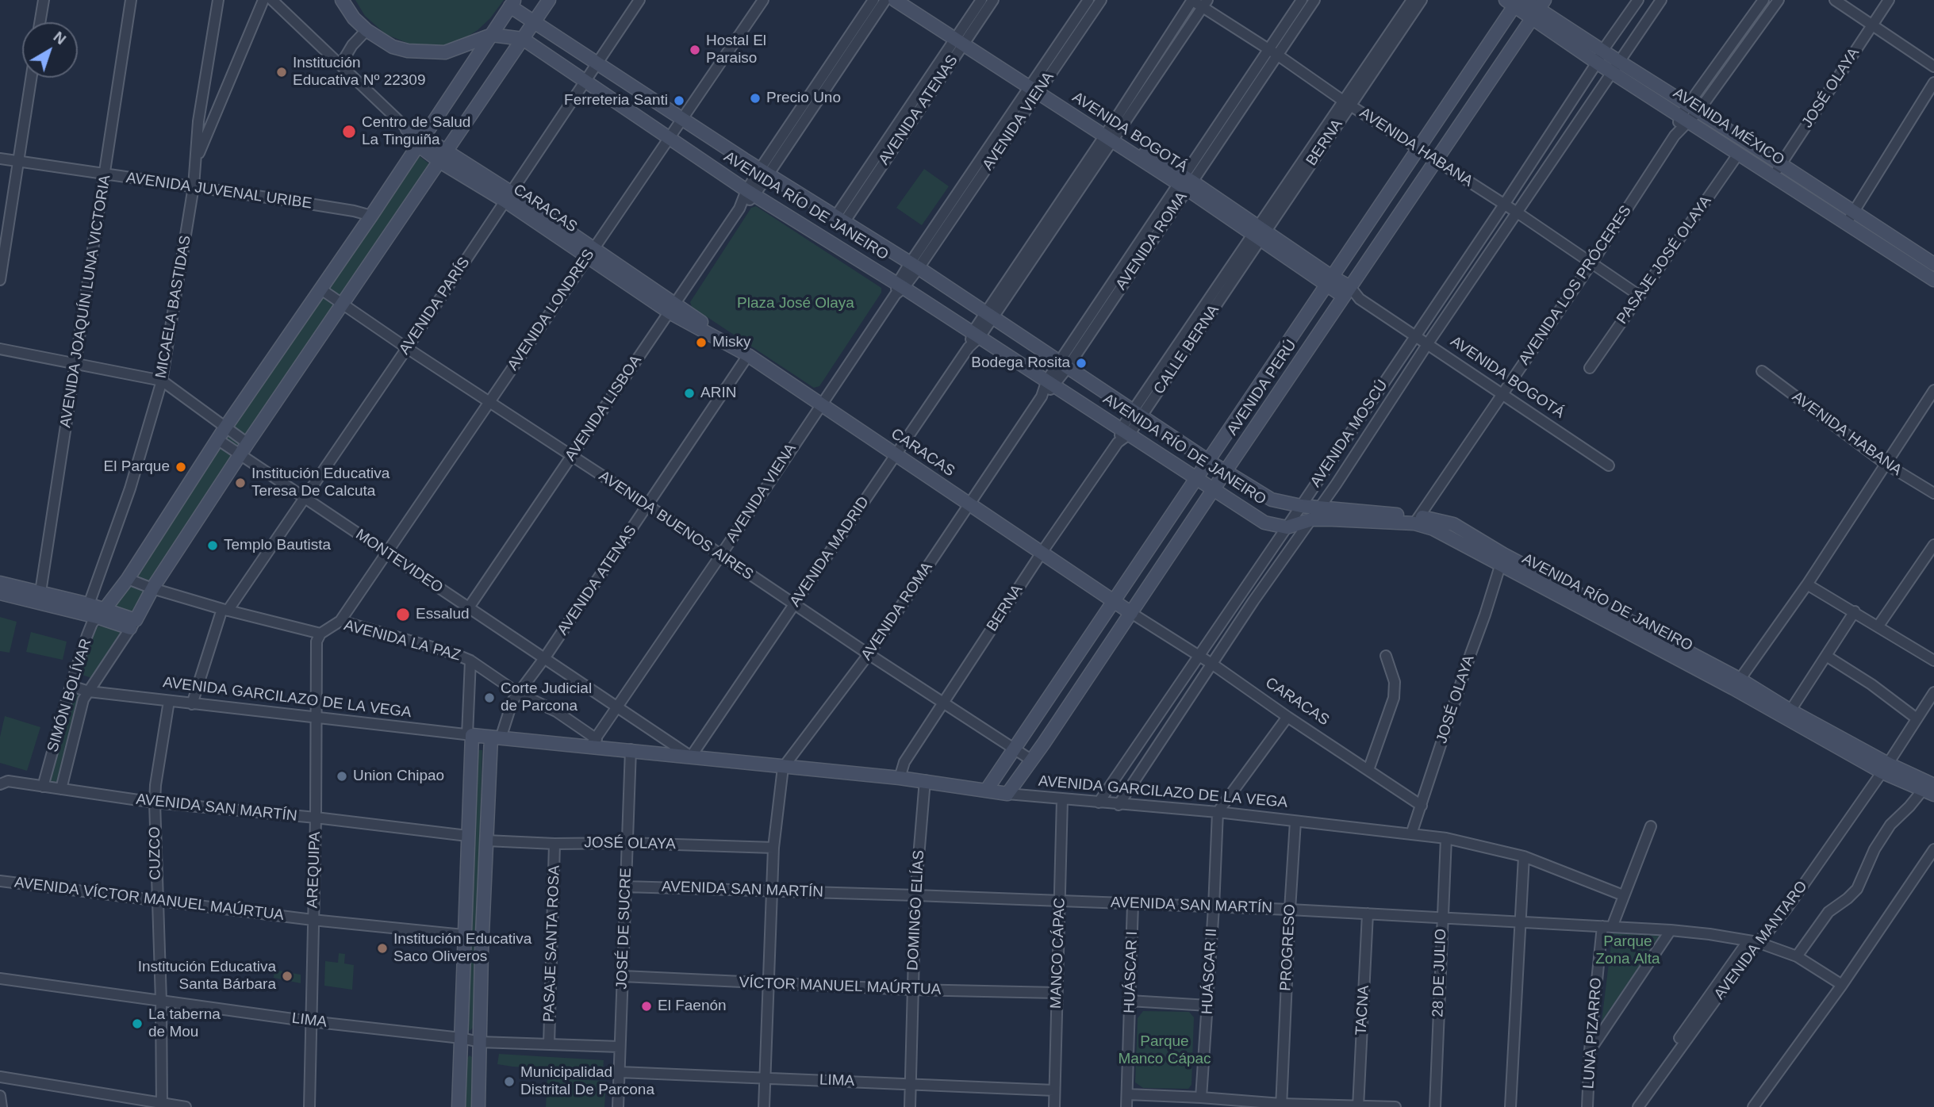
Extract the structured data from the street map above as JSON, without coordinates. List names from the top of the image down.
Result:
{
  "streets": {
    "street": [
      "JOSÉ OLAYA",
      "AVENIDA ATENAS",
      "AVENIDA VIENA",
      "AVENIDA MÉXICO",
      "AVENIDA BOGOTÁ",
      "BERNA",
      "AVENIDA HABANA",
      "AVENIDA JUVENAL URIBE",
      "AVENIDA RÍO DE JANEIRO",
      "CARACAS",
      "AVENIDA ROMA",
      "PASAJE JOSÉ OLAYA",
      "AVENIDA LOS PRÓCERES",
      "AVENIDA JOAQUÍN LUNA VICTORIA",
      "AVENIDA PARÍS",
      "MICAELA BASTIDAS",
      "AVENIDA LONDRES",
      "CALLE BERNA",
      "AVENIDA PERÚ",
      "AVENIDA LISBOA",
      "AVENIDA MOSCÚ",
      "AVENIDA BUENOS AIRES",
      "AVENIDA MADRID",
      "MONTEVIDEO",
      "AVENIDA LA PAZ",
      "SIMÓN BOLÍVAR",
      "AVENIDA GARCILAZO DE LA VEGA",
      "AVENIDA SAN MARTÍN",
      "CUZCO",
      "AREQUIPA",
      "AVENIDA VÍCTOR MANUEL MAÚRTUA",
      "DOMINGO ELÍAS",
      "JOSÉ DE SUCRE",
      "AVENIDA MANTARO",
      "PASAJE SANTA ROSA",
      "PROGRESO",
      "MANCO CÁPAC",
      "HUÁSCAR II",
      "HUÁSCAR I",
      "28 DE JULIO",
      "VÍCTOR MANUEL MAÚRTUA",
      "TACNA",
      "LIMA",
      "LUNA PIZARRO"
    ]
  },
  "crossings": [
    ["JOSÉ OLAYA", "AVENIDA MÉXICO"],
    ["JOSÉ OLAYA", "AVENIDA RÍO DE JANEIRO"],
    ["JOSÉ OLAYA", "CARACAS"],
    ["JOSÉ OLAYA", "AVENIDA GARCILAZO DE LA VEGA"],
    ["JOSÉ OLAYA", "JOSÉ DE SUCRE"],
    ["JOSÉ OLAYA", "PASAJE SANTA ROSA"],
    ["AVENIDA ATENAS", "AVENIDA BOGOTÁ"],
    ["AVENIDA ATENAS", "AVENIDA RÍO DE JANEIRO"],
    ["AVENIDA ATENAS", "CARACAS"],
    ["AVENIDA ATENAS", "AVENIDA BUENOS AIRES"],
    ["AVENIDA ATENAS", "MONTEVIDEO"],
    ["AVENIDA ATENAS", "AVENIDA LA PAZ"],
    ["AVENIDA ATENAS", "AVENIDA GARCILAZO DE LA VEGA"],
    ["AVENIDA VIENA", "AVENIDA BOGOTÁ"],
    ["AVENIDA VIENA", "AVENIDA RÍO DE JANEIRO"],
    ["AVENIDA VIENA", "CARACAS"],
    ["AVENIDA VIENA", "AVENIDA BUENOS AIRES"],
    ["AVENIDA VIENA", "MONTEVIDEO"],
    ["AVENIDA VIENA", "AVENIDA LA PAZ"],
    ["AVENIDA VIENA", "AVENIDA GARCILAZO DE LA VEGA"],
    ["AVENIDA MÉXICO", "PASAJE JOSÉ OLAYA"],
    ["AVENIDA MÉXICO", "AVENIDA LOS PRÓCERES"],
    ["AVENIDA MÉXICO", "AVENIDA PERÚ"],
    ["AVENIDA MÉXICO", "AVENIDA MOSCÚ"],
    ["AVENIDA BOGOTÁ", "BERNA"],
    ["AVENIDA BOGOTÁ", "AVENIDA ROMA"],
    ["AVENIDA BOGOTÁ", "AVENIDA LOS PRÓCERES"],
    ["AVENIDA BOGOTÁ", "CALLE BERNA"],
    ["AVENIDA BOGOTÁ", "AVENIDA PERÚ"],
    ["AVENIDA BOGOTÁ", "AVENIDA MOSCÚ"],
    ["AVENIDA BOGOTÁ", "AVENIDA MADRID"],
    ["BERNA", "AVENIDA HABANA"],
    ["BERNA", "CARACAS"],
    ["BERNA", "CALLE BERNA"],
    ["BERNA", "AVENIDA BUENOS AIRES"],
    ["BERNA", "AVENIDA GARCILAZO DE LA VEGA"],
    ["AVENIDA HABANA", "AVENIDA ROMA"],
    ["AVENIDA HABANA", "PASAJE JOSÉ OLAYA"],
    ["AVENIDA HABANA", "AVENIDA LOS PRÓCERES"],
    ["AVENIDA HABANA", "AVENIDA PERÚ"],
    ["AVENIDA HABANA", "AVENIDA MOSCÚ"],
    ["AVENIDA HABANA", "AVENIDA MADRID"],
    ["AVENIDA JUVENAL URIBE", "AVENIDA JOAQUÍN LUNA VICTORIA"],
    ["AVENIDA JUVENAL URIBE", "MICAELA BASTIDAS"],
    ["AVENIDA RÍO DE JANEIRO", "AVENIDA ROMA"],
    ["AVENIDA RÍO DE JANEIRO", "AVENIDA LOS PRÓCERES"],
    ["AVENIDA RÍO DE JANEIRO", "AVENIDA PARÍS"],
    ["AVENIDA RÍO DE JANEIRO", "AVENIDA LONDRES"],
    ["AVENIDA RÍO DE JANEIRO", "CALLE BERNA"],
    ["AVENIDA RÍO DE JANEIRO", "AVENIDA PERÚ"],
    ["AVENIDA RÍO DE JANEIRO", "AVENIDA LISBOA"],
    ["AVENIDA RÍO DE JANEIRO", "AVENIDA MOSCÚ"],
    ["AVENIDA RÍO DE JANEIRO", "AVENIDA MADRID"],
    ["AVENIDA RÍO DE JANEIRO", "AVENIDA MANTARO"],
    ["CARACAS", "AVENIDA ROMA"],
    ["CARACAS", "AVENIDA PARÍS"],
    ["CARACAS", "AVENIDA LONDRES"],
    ["CARACAS", "AVENIDA PERÚ"],
    ["CARACAS", "AVENIDA LISBOA"],
    ["CARACAS", "AVENIDA MOSCÚ"],
    ["CARACAS", "AVENIDA MADRID"],
    ["AVENIDA ROMA", "AVENIDA BUENOS AIRES"],
    ["AVENIDA ROMA", "AVENIDA GARCILAZO DE LA VEGA"],
    ["AVENIDA PARÍS", "AVENIDA BUENOS AIRES"],
    ["AVENIDA PARÍS", "MONTEVIDEO"],
    ["AVENIDA PARÍS", "AVENIDA LA PAZ"],
    ["AVENIDA LONDRES", "AVENIDA BUENOS AIRES"],
    ["AVENIDA LONDRES", "MONTEVIDEO"],
    ["AVENIDA LONDRES", "AVENIDA LA PAZ"],
    ["AVENIDA PERÚ", "AVENIDA BUENOS AIRES"],
    ["AVENIDA PERÚ", "AVENIDA GARCILAZO DE LA VEGA"],
    ["AVENIDA LISBOA", "AVENIDA BUENOS AIRES"],
    ["AVENIDA LISBOA", "MONTEVIDEO"],
    ["AVENIDA MOSCÚ", "AVENIDA GARCILAZO DE LA VEGA"],
    ["AVENIDA BUENOS AIRES", "AVENIDA MADRID"],
    ["AVENIDA MADRID", "MONTEVIDEO"],
    ["AVENIDA MADRID", "AVENIDA GARCILAZO DE LA VEGA"],
    ["MONTEVIDEO", "AVENIDA GARCILAZO DE LA VEGA"],
    ["AVENIDA LA PAZ", "AVENIDA GARCILAZO DE LA VEGA"],
    ["AVENIDA LA PAZ", "AREQUIPA"],
    ["SIMÓN BOLÍVAR", "AVENIDA GARCILAZO DE LA VEGA"],
    ["SIMÓN BOLÍVAR", "AVENIDA SAN MARTÍN"],
    ["AVENIDA GARCILAZO DE LA VEGA", "CUZCO"],
    ["AVENIDA GARCILAZO DE LA VEGA", "AREQUIPA"],
    ["AVENIDA GARCILAZO DE LA VEGA", "DOMINGO ELÍAS"],
    ["AVENIDA GARCILAZO DE LA VEGA", "JOSÉ DE SUCRE"],
    ["AVENIDA GARCILAZO DE LA VEGA", "PROGRESO"],
    ["AVENIDA GARCILAZO DE LA VEGA", "MANCO CÁPAC"],
    ["AVENIDA GARCILAZO DE LA VEGA", "HUÁSCAR II"],
    ["AVENIDA GARCILAZO DE LA VEGA", "28 DE JULIO"],
    ["AVENIDA GARCILAZO DE LA VEGA", "LUNA PIZARRO"],
    ["AVENIDA SAN MARTÍN", "CUZCO"],
    ["AVENIDA SAN MARTÍN", "AREQUIPA"],
    ["AVENIDA SAN MARTÍN", "DOMINGO ELÍAS"],
    ["AVENIDA SAN MARTÍN", "JOSÉ DE SUCRE"],
    ["AVENIDA SAN MARTÍN", "AVENIDA MANTARO"],
    ["AVENIDA SAN MARTÍN", "PROGRESO"],
    ["AVENIDA SAN MARTÍN", "MANCO CÁPAC"],
    ["AVENIDA SAN MARTÍN", "HUÁSCAR II"],
    ["AVENIDA SAN MARTÍN", "HUÁSCAR I"],
    ["AVENIDA SAN MARTÍN", "28 DE JULIO"],
    ["AVENIDA SAN MARTÍN", "TACNA"],
    ["AVENIDA SAN MARTÍN", "LUNA PIZARRO"],
    ["CUZCO", "AVENIDA VÍCTOR MANUEL MAÚRTUA"],
    ["CUZCO", "LIMA"],
    ["AREQUIPA", "AVENIDA VÍCTOR MANUEL MAÚRTUA"],
    ["AREQUIPA", "LIMA"],
    ["DOMINGO ELÍAS", "VÍCTOR MANUEL MAÚRTUA"],
    ["DOMINGO ELÍAS", "LIMA"],
    ["JOSÉ DE SUCRE", "VÍCTOR MANUEL MAÚRTUA"],
    ["JOSÉ DE SUCRE", "LIMA"],
    ["PASAJE SANTA ROSA", "LIMA"],
    ["MANCO CÁPAC", "VÍCTOR MANUEL MAÚRTUA"],
    ["MANCO CÁPAC", "LIMA"]
  ],
  "parks": ["Plaza José Olaya", "Parque Zona Alta", "Parque Manco Cápac"],
  "places": [
    "Hostal El Paraiso",
    "Institución Educativa Nº 22309",
    "Precio Uno",
    "Ferreteria Santi",
    "Centro de Salud La Tinguiña",
    "Misky",
    "Bodega Rosita",
    "ARIN",
    "El Parque",
    "Institución Educativa Teresa De Calcuta",
    "Templo Bautista",
    "Essalud",
    "Corte Judicial de Parcona",
    "Union Chipao",
    "Institución Educativa Saco Oliveros",
    "Institución Educativa Santa Bárbara",
    "El Faenón",
    "La taberna de Mou",
    "Municipalidad Distrital De Parcona"
  ],
  "north": "top right"
}
